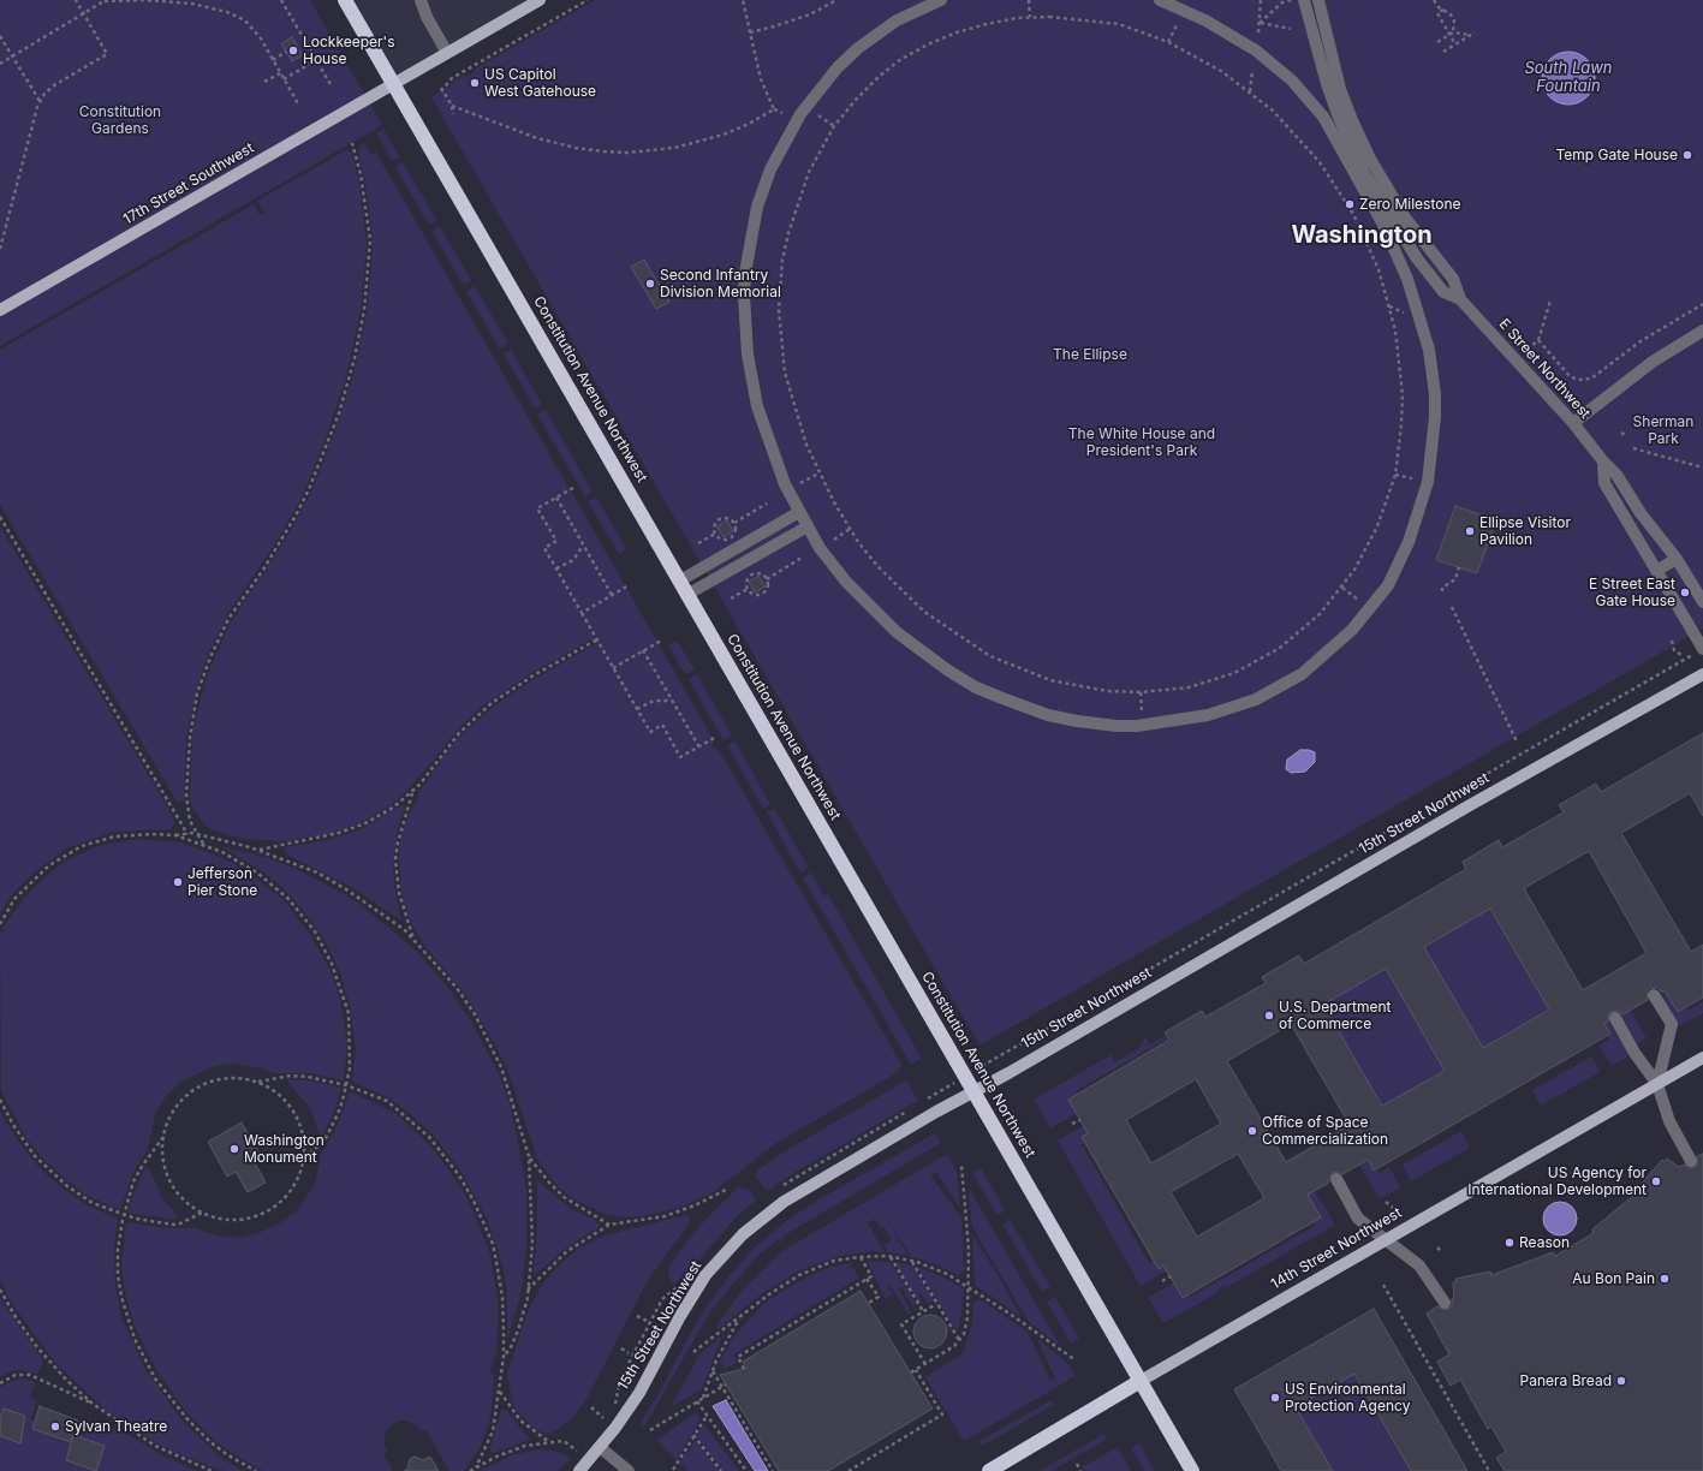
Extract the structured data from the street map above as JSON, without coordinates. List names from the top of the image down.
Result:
{
  "streets": {
    "highway": ["Constitution Avenue Northwest", "14th Street Northwest"],
    "main road": ["17th Street Southwest", "15th Street Northwest"],
    "street": ["E Street Northwest"]
  },
  "crossings": [
    ["17th Street Southwest", "Constitution Avenue Northwest"],
    ["Constitution Avenue Northwest", "15th Street Northwest"],
    ["Constitution Avenue Northwest", "14th Street Northwest"]
  ],
  "districts": ["Washington"],
  "water": ["South Lawn Fountain"],
  "parks": [
    "Constitution Gardens",
    "The Ellipse",
    "Sherman Park",
    "The White House and President's Park"
  ],
  "places": [
    "Lockkeeper's House",
    "US Capitol West Gatehouse",
    "Temp Gate House",
    "Zero Milestone",
    "Second Infantry Division Memorial",
    "Ellipse Visitor Pavilion",
    "E Street East Gate House",
    "Jefferson Pier Stone",
    "U.S. Department of Commerce",
    "Office of Space Commercialization",
    "Washington Monument",
    "US Agency for International Development",
    "Reason",
    "Au Bon Pain",
    "Panera Bread",
    "US Environmental Protection Agency",
    "Sylvan Theatre"
  ]
}
